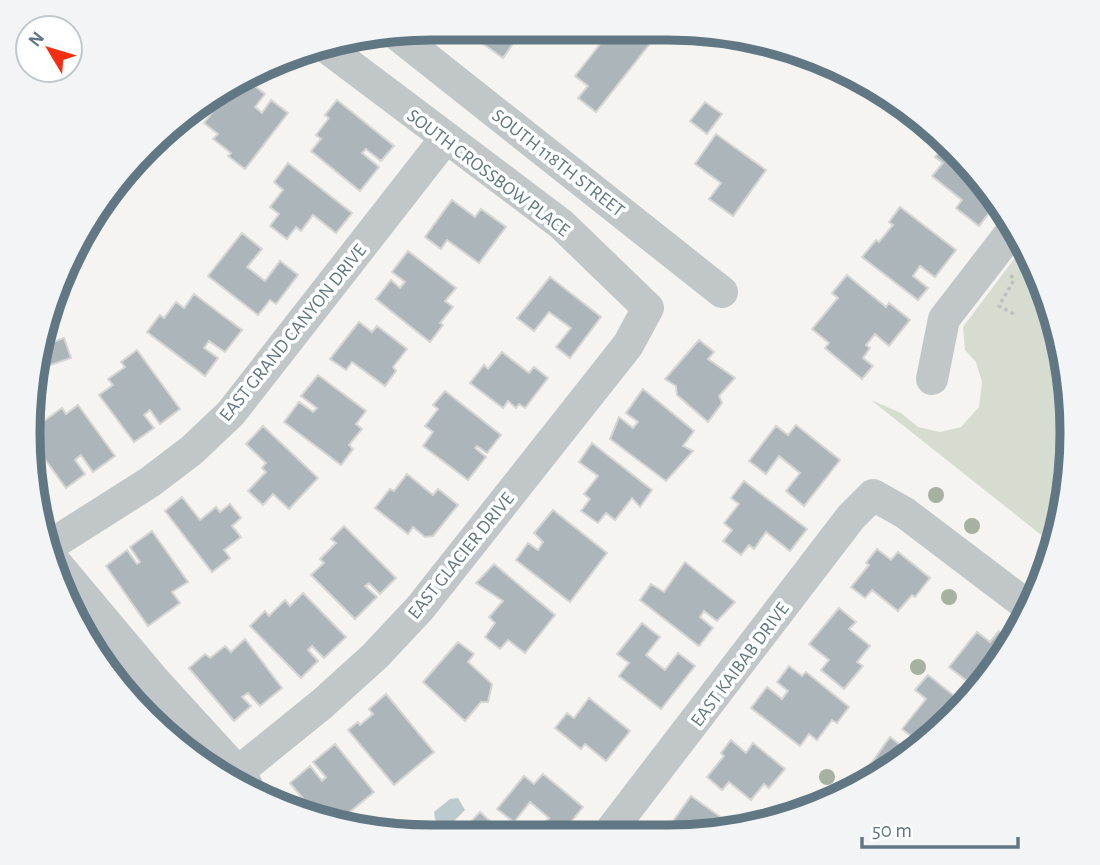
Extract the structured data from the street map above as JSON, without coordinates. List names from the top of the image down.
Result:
{
  "streets": {
    "street": [
      "SOUTH 118TH STREET",
      "SOUTH CROSSBOW PLACE",
      "EAST GRAND CANYON DRIVE",
      "EAST GLACIER DRIVE",
      "EAST KAIBAB DRIVE"
    ]
  },
  "crossings": [
    ["SOUTH CROSSBOW PLACE", "EAST GRAND CANYON DRIVE"],
    ["SOUTH CROSSBOW PLACE", "EAST GLACIER DRIVE"]
  ],
  "scale_bar": "50 m",
  "north": "top left"
}
